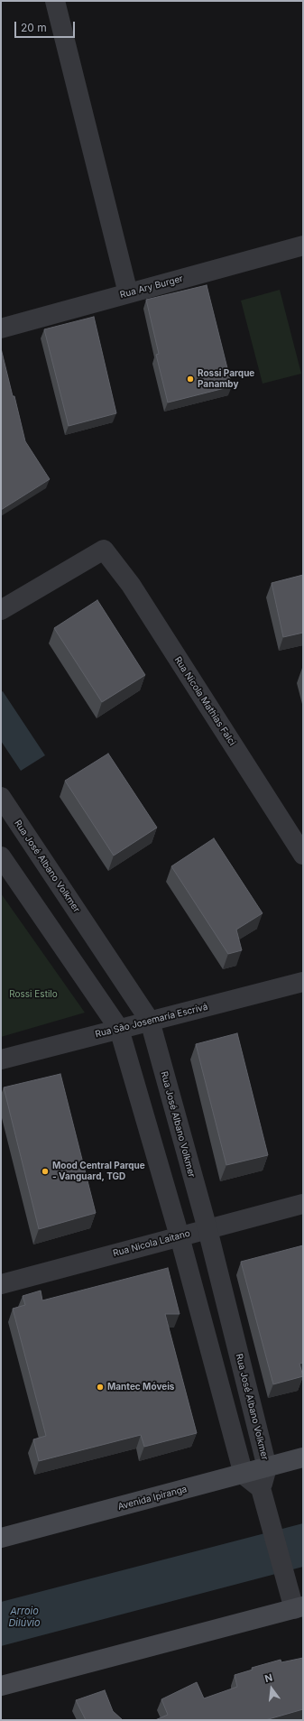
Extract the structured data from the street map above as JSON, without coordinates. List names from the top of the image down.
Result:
{
  "streets": {
    "main road": ["Avenida Ipiranga"],
    "street": [
      "Rua Ary Burger",
      "Rua Nicola Mathias Falci",
      "Rua José Albano Volkmer",
      "Rua São Josemaría Escrivá",
      "Rua Nicola Laitano"
    ]
  },
  "crossings": [
    ["Rua José Albano Volkmer", "Rua São Josemaría Escrivá"],
    ["Rua José Albano Volkmer", "Rua Nicola Laitano"],
    ["Rua José Albano Volkmer", "Avenida Ipiranga"]
  ],
  "water": ["Arroio Dilúvio"],
  "parks": ["Rossi Estilo"],
  "places": ["Rossi Parque Panamby", "Mood Central Parque - Vanguard, TGD", "Mantec Móveis"],
  "scale_bar": "20 m",
  "north": "top"
}
